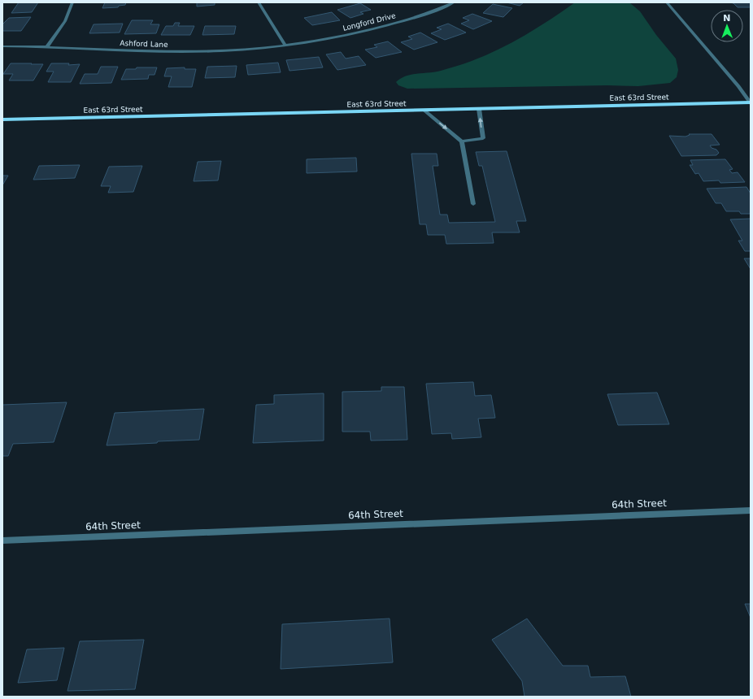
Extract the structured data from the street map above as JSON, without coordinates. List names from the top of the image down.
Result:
{
  "streets": {
    "main road": ["East 63rd Street"],
    "street": ["Longford Drive", "Ashford Lane", "64th Street"]
  },
  "crossings": [
    ["Longford Drive", "Ashford Lane"]
  ],
  "north": "top"
}
